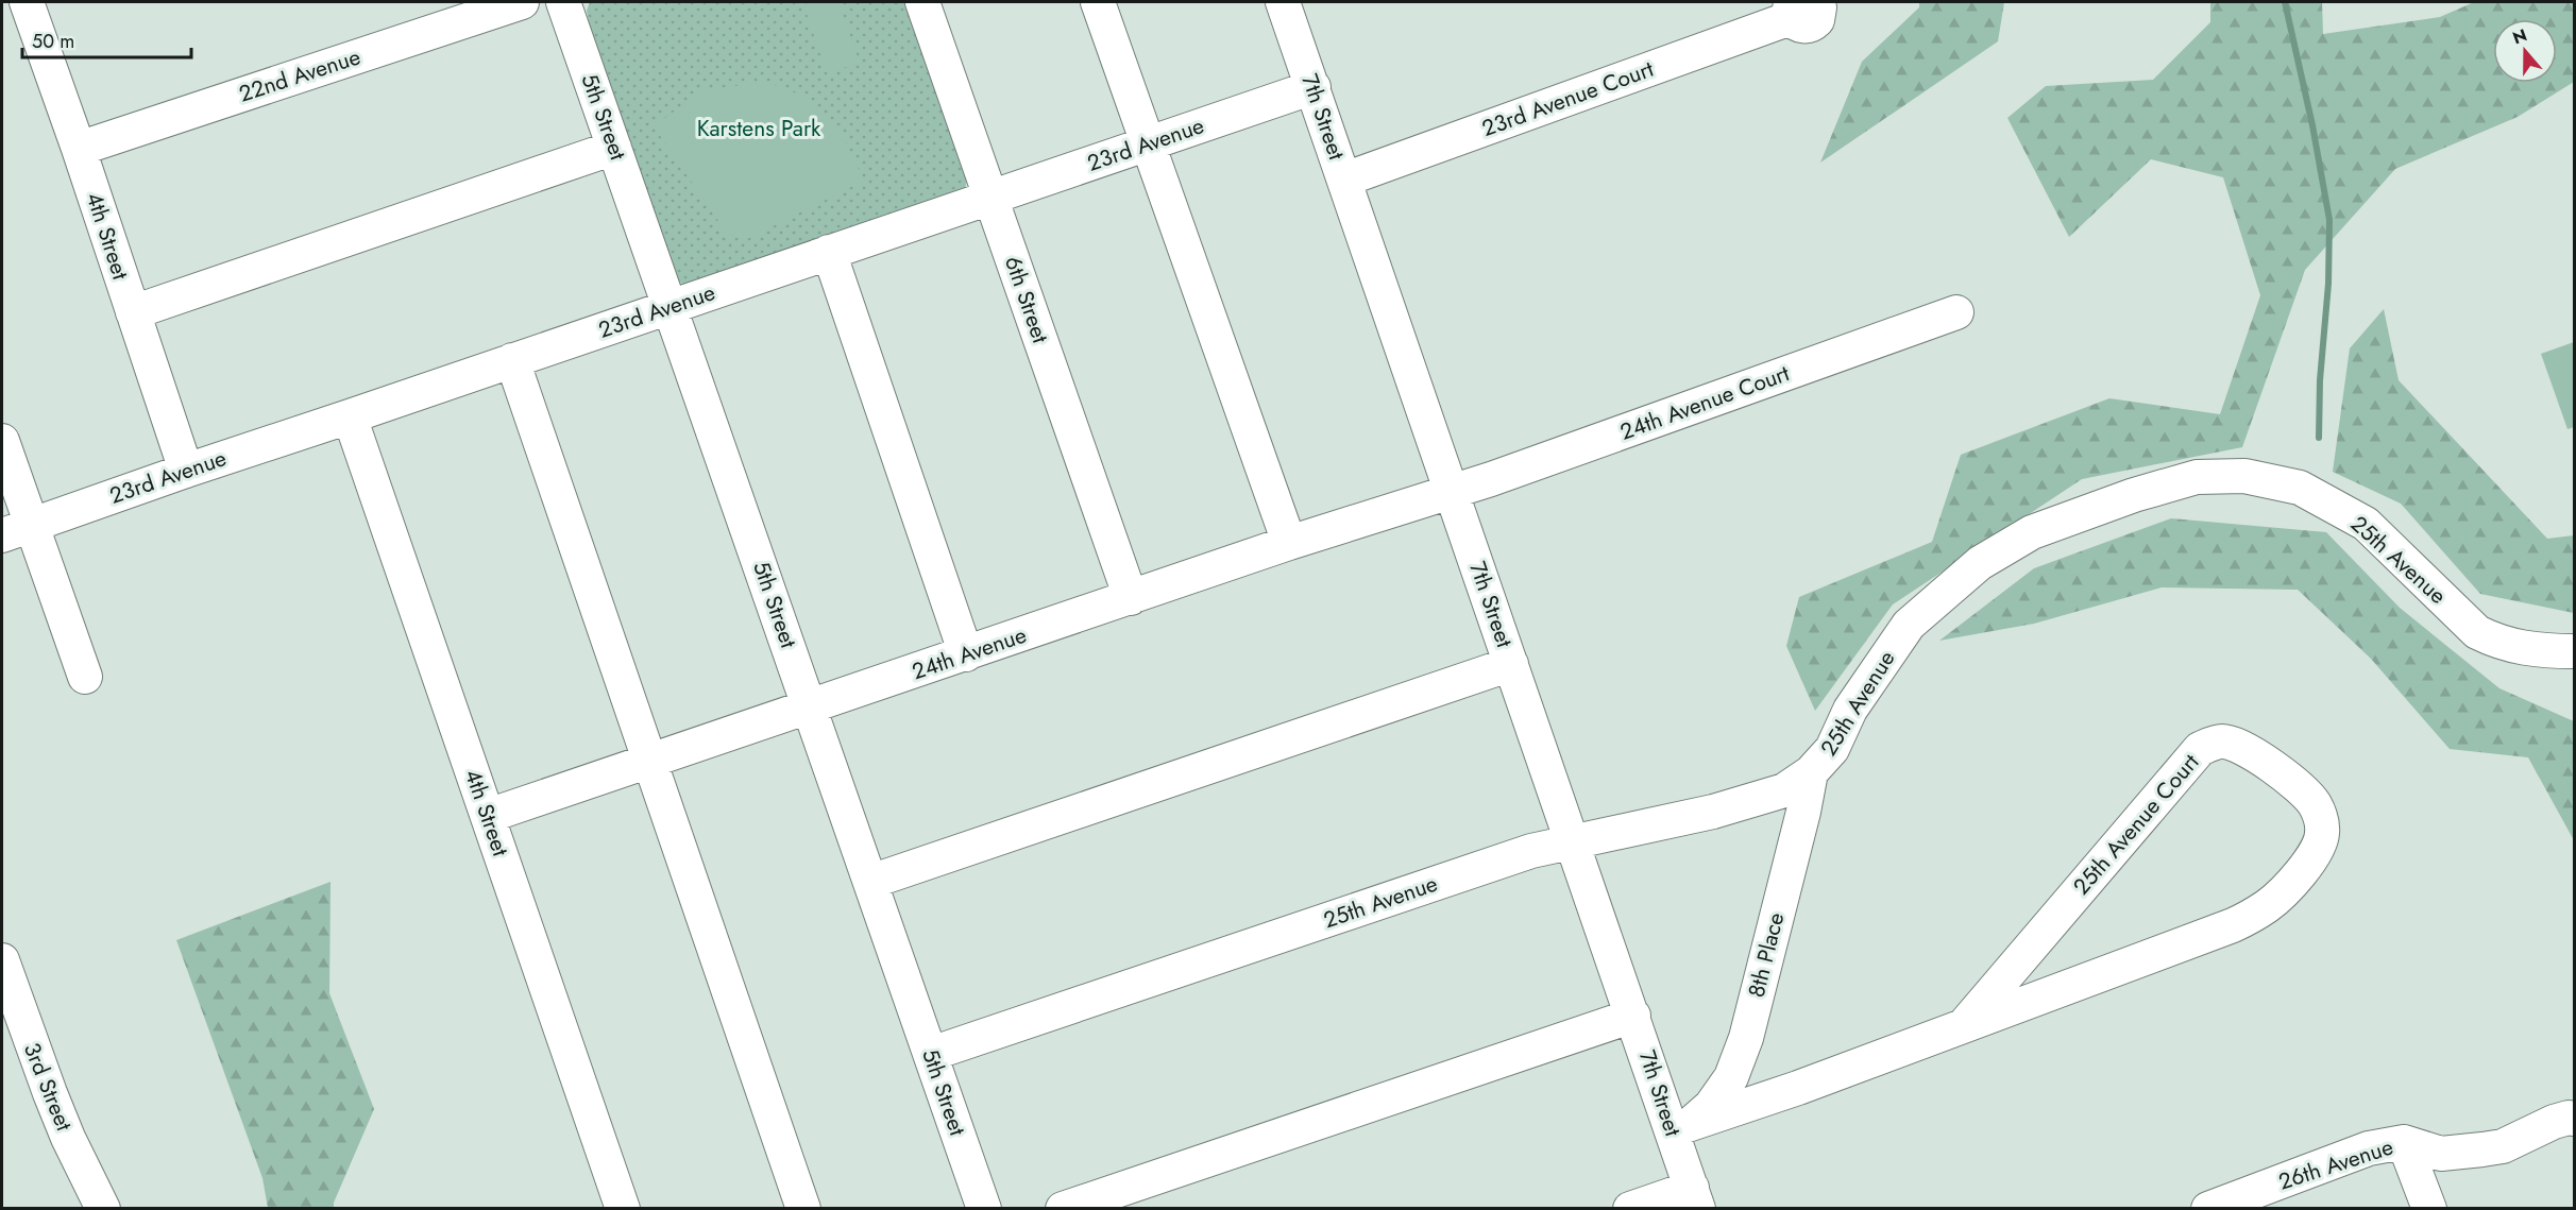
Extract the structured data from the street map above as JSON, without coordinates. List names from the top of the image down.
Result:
{
  "streets": {
    "street": [
      "22nd Avenue",
      "23rd Avenue Court",
      "5th Street",
      "7th Street",
      "23rd Avenue",
      "4th Street",
      "6th Street",
      "24th Avenue Court",
      "25th Avenue",
      "24th Avenue",
      "25th Avenue Court",
      "8th Place",
      "3rd Street",
      "26th Avenue"
    ]
  },
  "crossings": [
    ["22nd Avenue", "4th Street"],
    ["23rd Avenue Court", "7th Street"],
    ["5th Street", "23rd Avenue"],
    ["5th Street", "25th Avenue"],
    ["5th Street", "24th Avenue"],
    ["7th Street", "23rd Avenue"],
    ["7th Street", "24th Avenue Court"],
    ["7th Street", "25th Avenue"],
    ["7th Street", "24th Avenue"],
    ["7th Street", "25th Avenue Court"],
    ["7th Street", "8th Place"],
    ["23rd Avenue", "4th Street"],
    ["23rd Avenue", "6th Street"],
    ["4th Street", "24th Avenue"],
    ["6th Street", "24th Avenue"],
    ["24th Avenue Court", "24th Avenue"],
    ["25th Avenue", "8th Place"],
    ["25th Avenue Court", "8th Place"]
  ],
  "parks": ["Karstens Park"],
  "scale_bar": "50 m",
  "north": "top"
}
